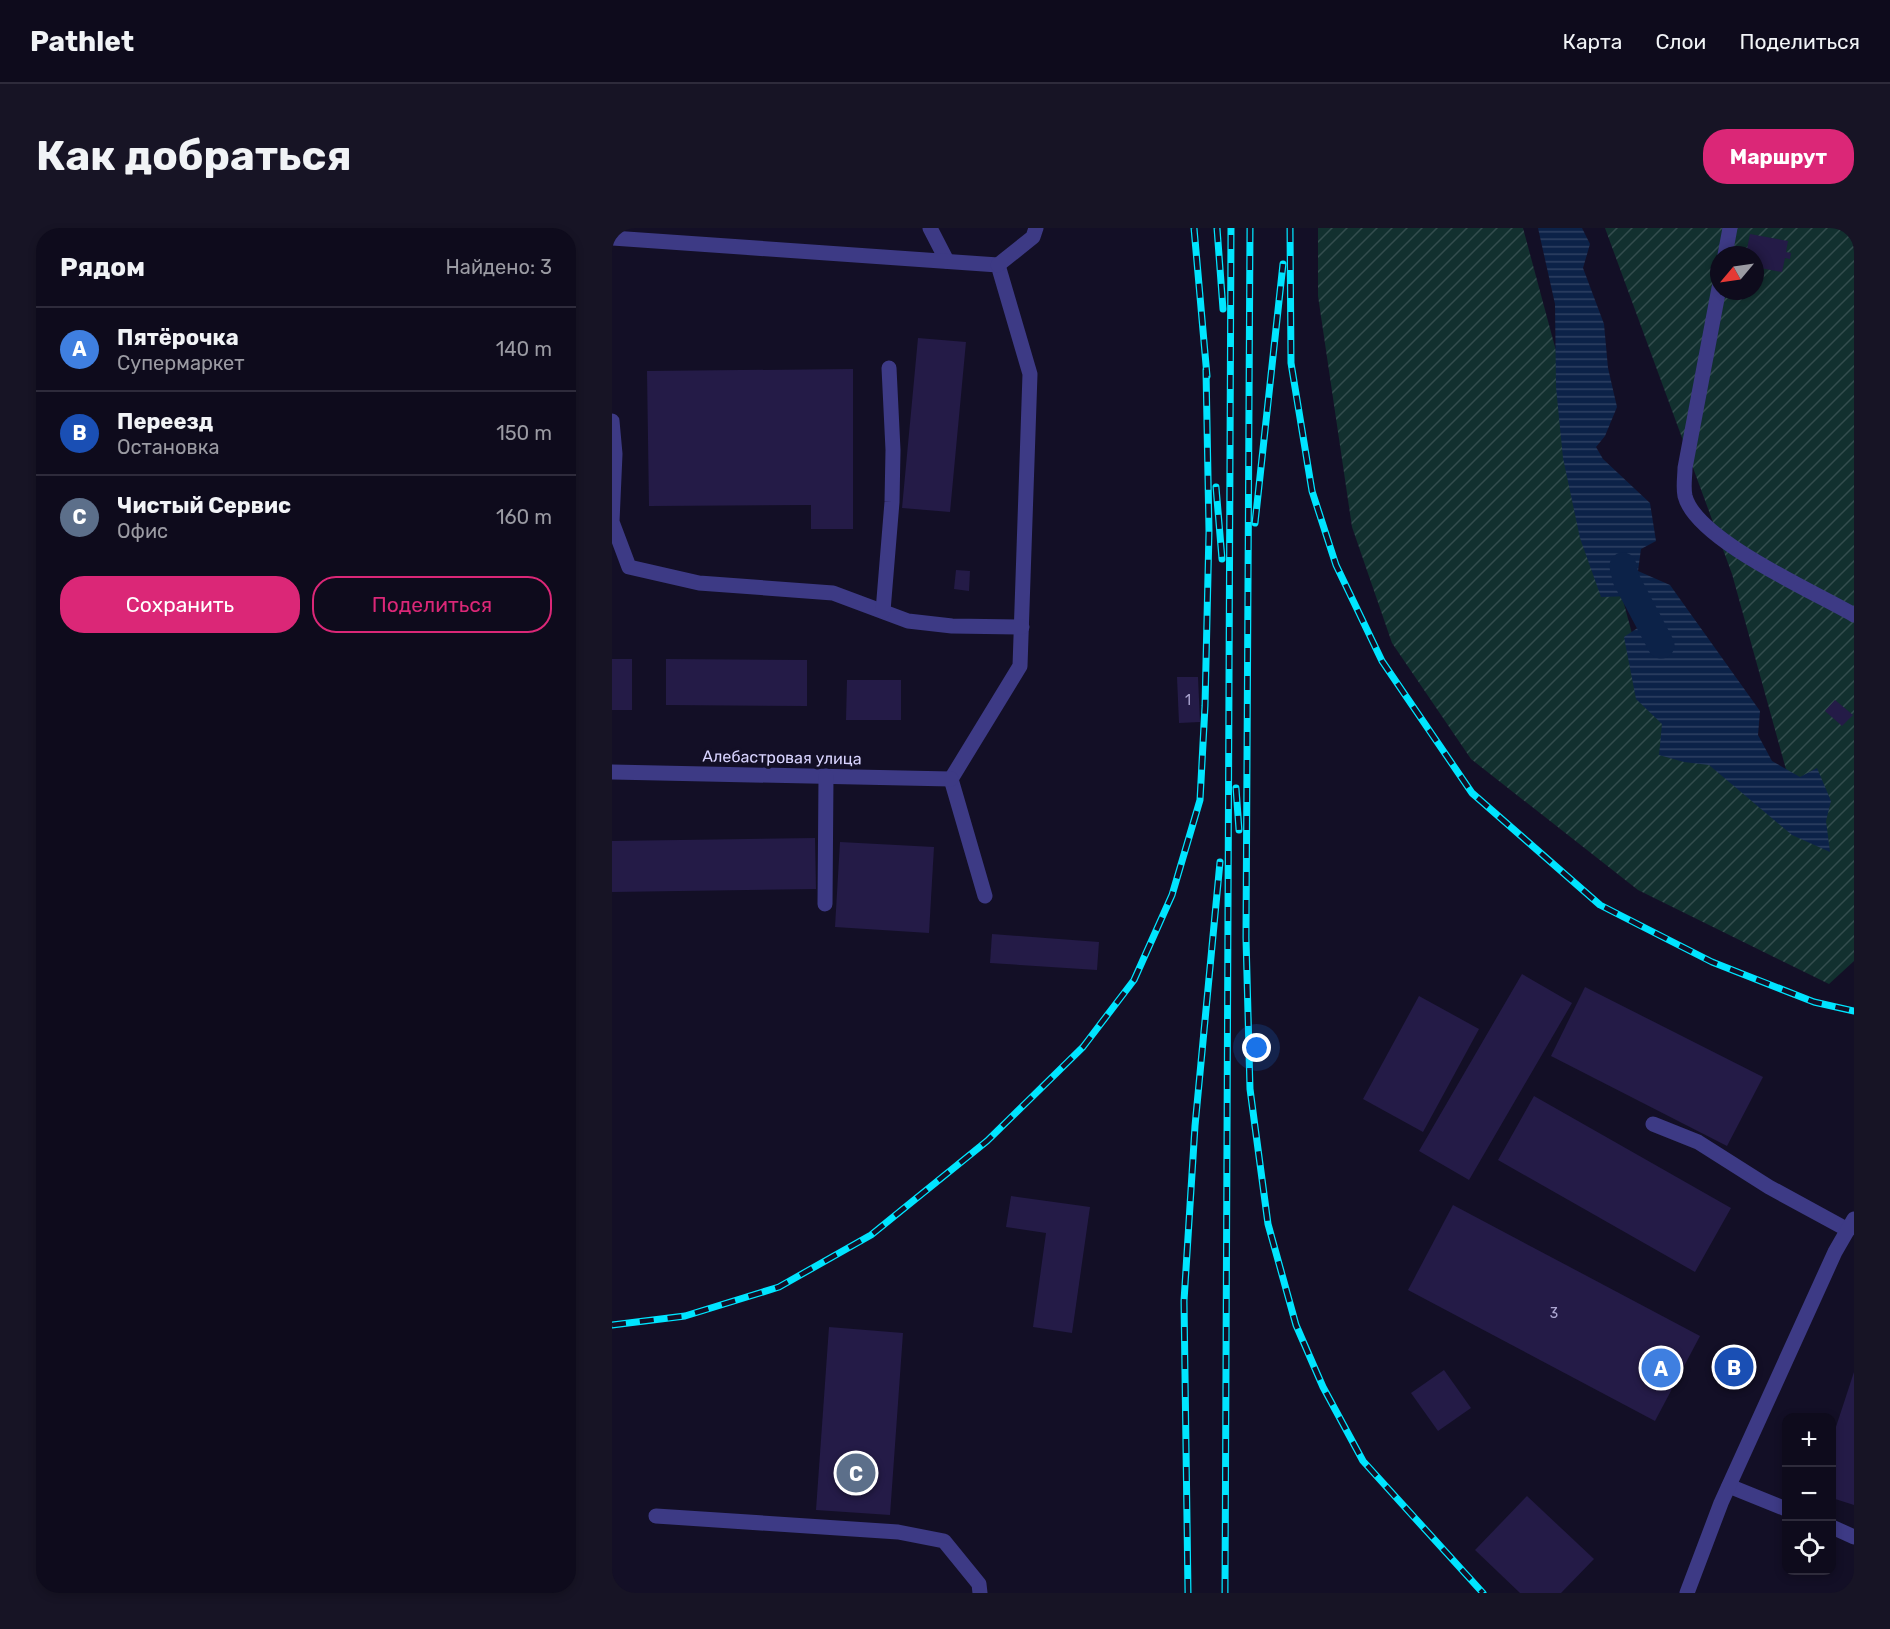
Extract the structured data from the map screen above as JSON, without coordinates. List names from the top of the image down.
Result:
{
  "streets": {
    "street": ["Алебастровая улица"]
  },
  "house_numbers": ["1", "3"],
  "north": "bottom left",
  "page": {
    "header": "Pathlet",
    "nav": ["Карта", "Слои", "Поделиться"],
    "buttons": [
      "Маршрут",
      ["Сохранить", "Поделиться"]
    ],
    "title": "Как добраться",
    "heading": ["Рядом", "Найдено: 3"],
    "list": [
      {
        "mark": "A",
        "name": "Пятёрочка",
        "note": "Супермаркет",
        "value": "140 m"
      },
      {
        "mark": "B",
        "name": "Переезд",
        "note": "Остановка",
        "value": "150 m"
      },
      {
        "mark": "C",
        "name": "Чистый Сервис",
        "note": "Офис",
        "value": "160 m"
      }
    ],
    "pins": ["B", "A", "C"],
    "map_buttons": ["+", "−"]
  }
}
